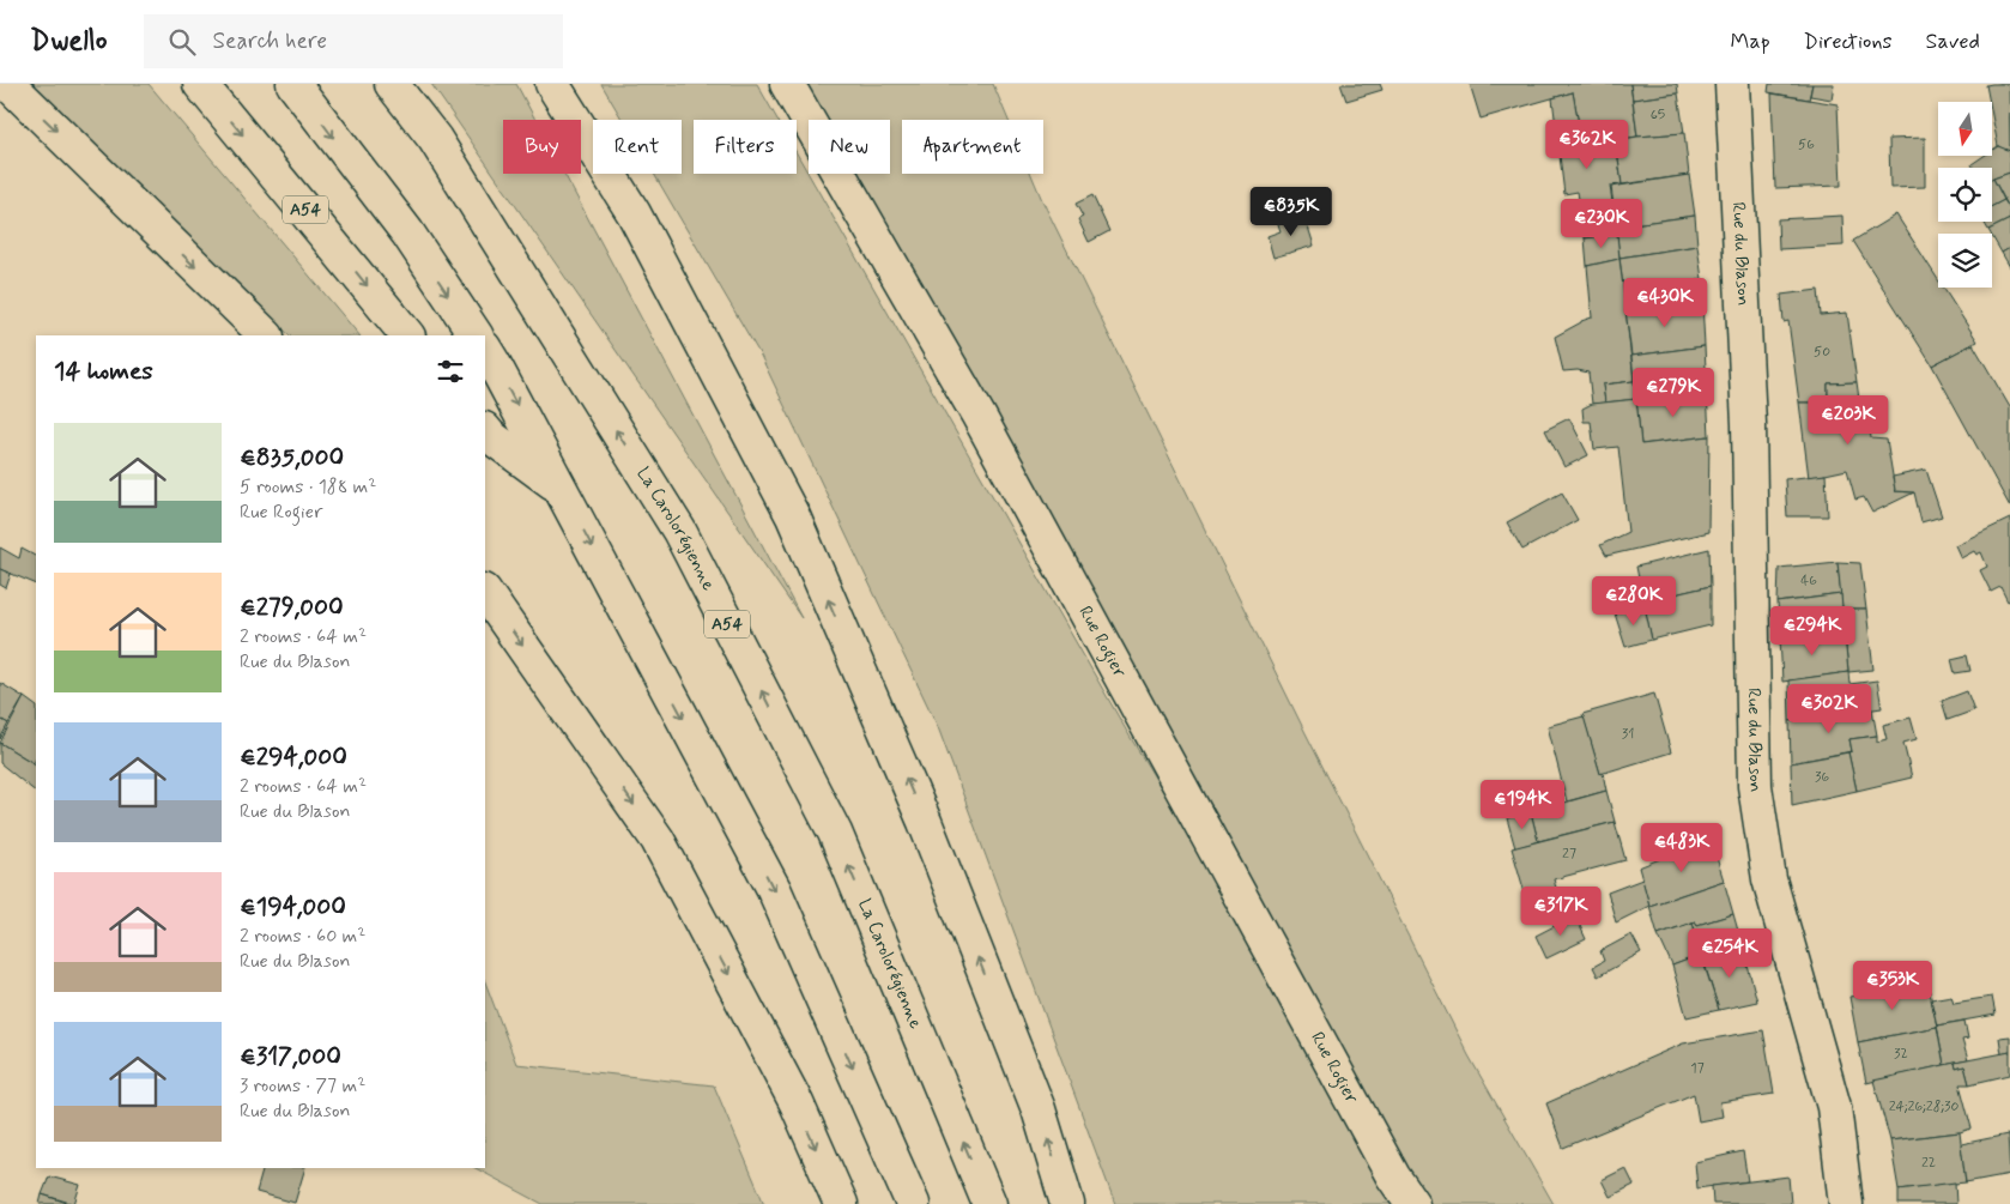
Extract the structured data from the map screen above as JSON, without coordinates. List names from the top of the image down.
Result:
{
  "streets": {
    "main road": [
      "A54",
      "Rue du Blason",
      "La Carolorégienne",
      "Rue Rogier"
    ]
  },
  "house_numbers": [
    "65",
    "56",
    "50",
    "46",
    "31",
    "36",
    "27",
    "32",
    "17",
    "24;26;28;30",
    "22"
  ],
  "north": "bottom",
  "page": {
    "header": "Dwello",
    "search": "Search here",
    "nav": ["Map", "Directions", "Saved"],
    "price": [
      "€362K",
      "€835K",
      "€230K",
      "€430K",
      "€279K",
      "€203K",
      "€280K",
      "€294K",
      "€302K",
      "€194K",
      "€483K",
      "€317K",
      "€254K",
      "€353K"
    ],
    "chip": [
      "Buy",
      "Rent",
      "Filters",
      "New",
      "Apartment"
    ],
    "heading": "14 homes",
    "list": [
      {
        "name": "€835,000",
        "note": "5 rooms · 188 m² · Rue Rogier"
      },
      {
        "name": "€279,000",
        "note": "2 rooms · 64 m² · Rue du Blason"
      },
      {
        "name": "€294,000",
        "note": "2 rooms · 64 m² · Rue du Blason"
      },
      {
        "name": "€194,000",
        "note": "2 rooms · 60 m² · Rue du Blason"
      },
      {
        "name": "€317,000",
        "note": "3 rooms · 77 m² · Rue du Blason"
      }
    ]
  }
}
